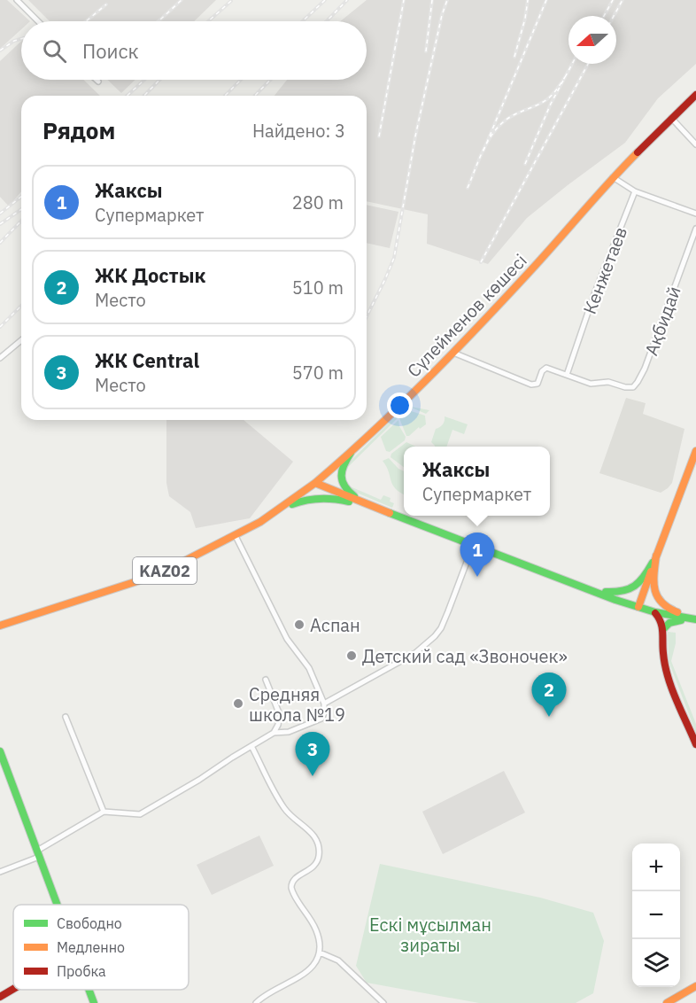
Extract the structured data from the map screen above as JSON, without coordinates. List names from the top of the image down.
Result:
{
  "streets": {
    "main road": ["Сүлейменов көшесі", "KАZ02"],
    "street": ["Кенжетаев", "Ақбидай"]
  },
  "crossings": [
    ["Кенжетаев", "Ақбидай"],
    ["Сүлейменов көшесі", "KАZ02"]
  ],
  "parks": ["Ескі мұсылман зираты"],
  "places": ["Аспан", "Детский сад «Звоночек»", "Средняя школа №19"],
  "legend": ["Свободно", "Медленно", "Пробка"],
  "north": "left",
  "page": {
    "search": "Поиск",
    "heading": ["Рядом", "Найдено: 3"],
    "list": [
      {
        "mark": "1",
        "name": "Жаксы",
        "note": "Супермаркет",
        "value": "280 m"
      },
      {
        "mark": "2",
        "name": "ЖК Достык",
        "note": "Место",
        "value": "510 m"
      },
      {
        "mark": "3",
        "name": "ЖК Central",
        "note": "Место",
        "value": "570 m"
      }
    ],
    "popup": ["Жаксы", "Супермаркет"],
    "pins": ["1", "2", "3"],
    "map_buttons": ["+", "−"]
  }
}
